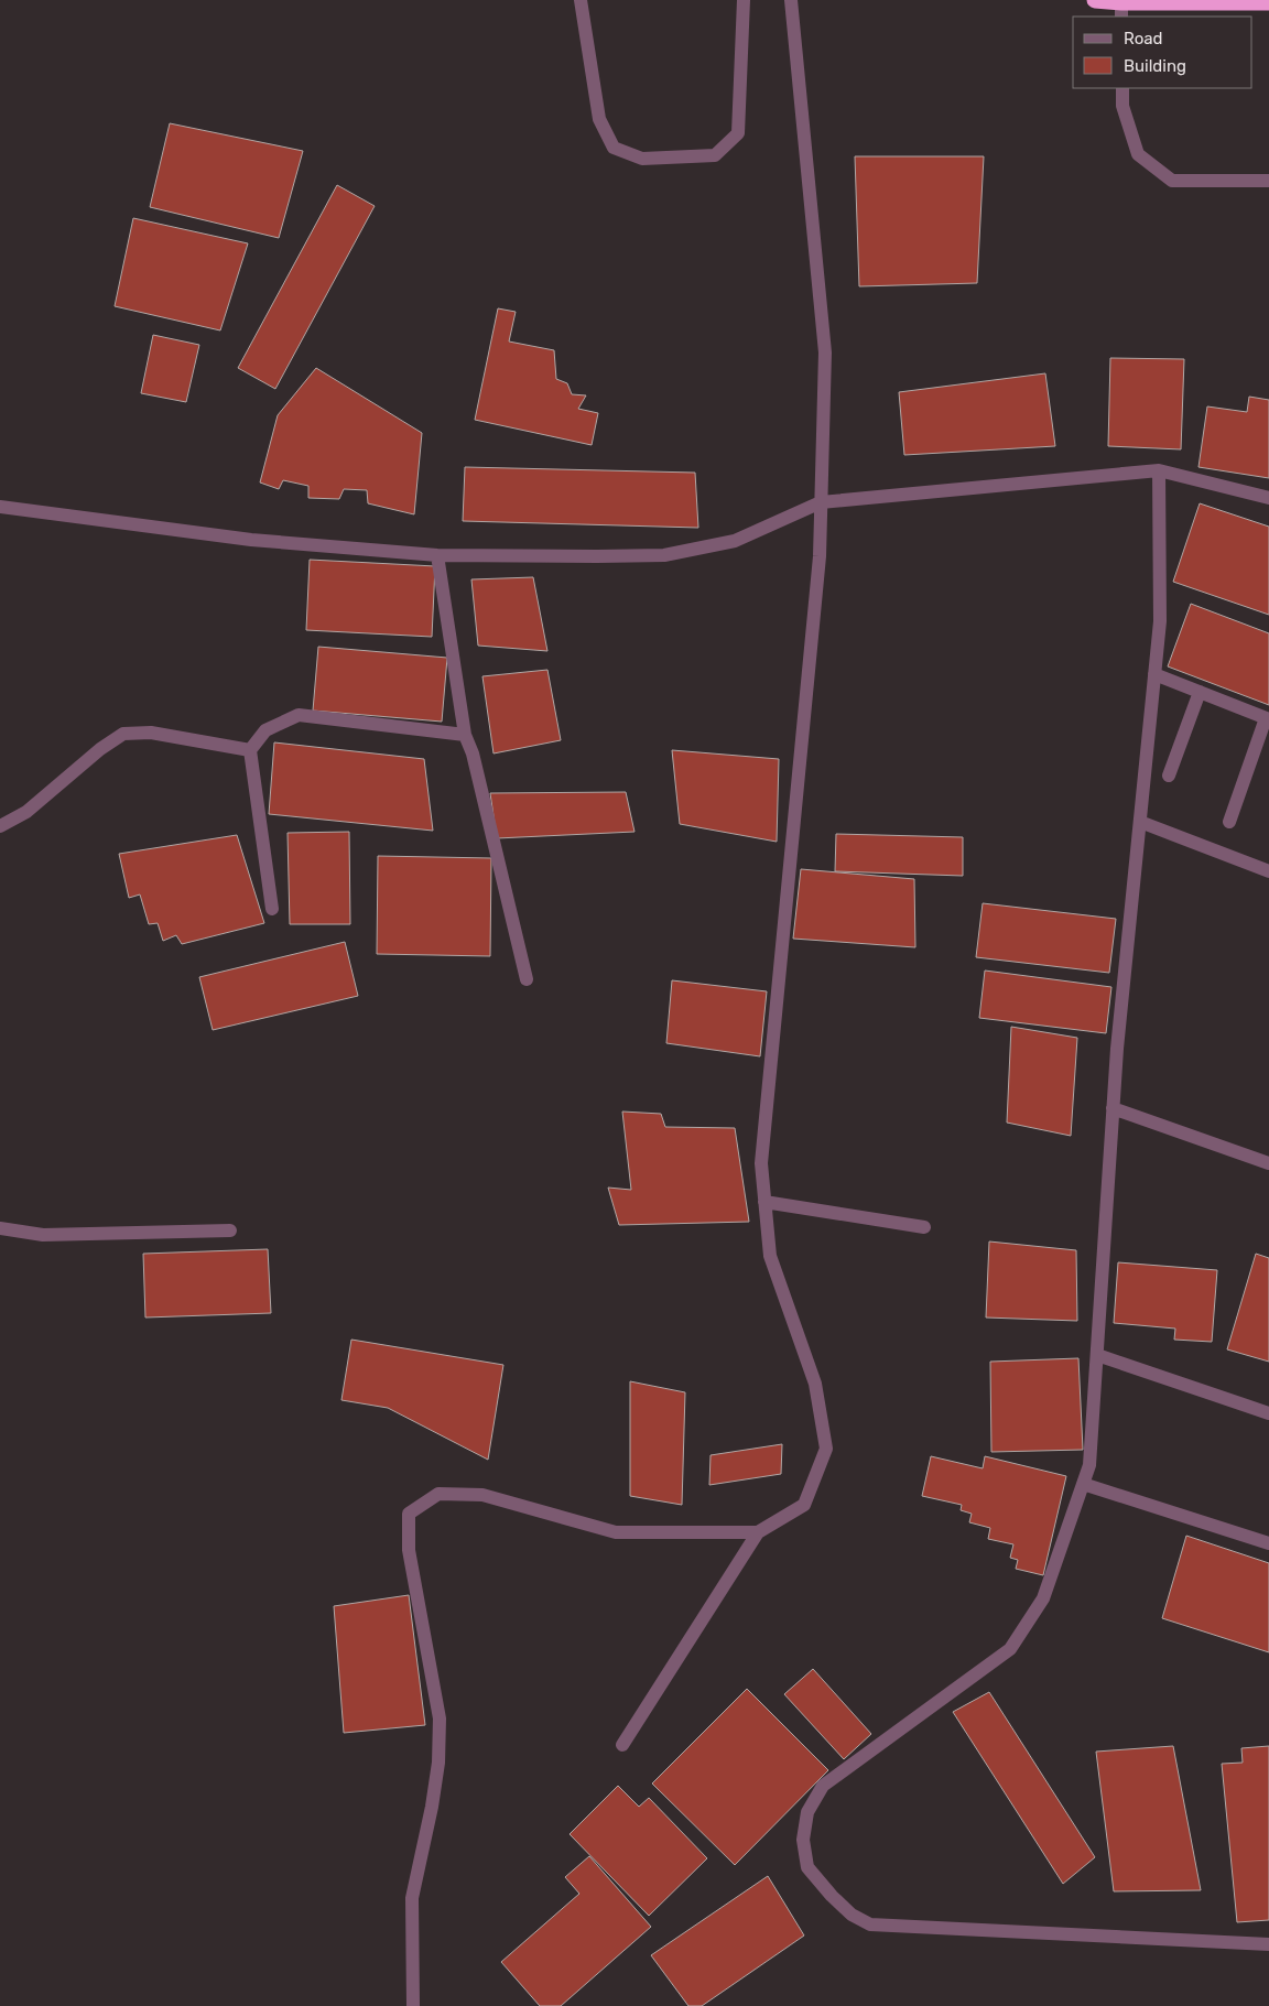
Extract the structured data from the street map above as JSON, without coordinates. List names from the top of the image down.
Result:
{
  "legend": ["Road", "Building"]
}
